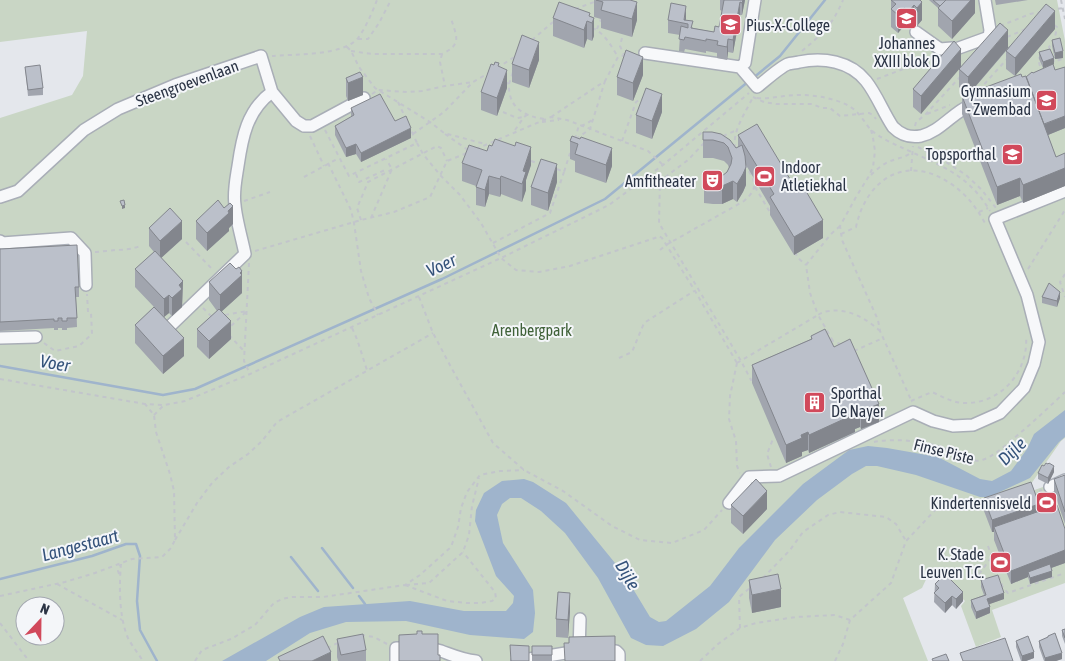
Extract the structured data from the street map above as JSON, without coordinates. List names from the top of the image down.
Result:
{
  "streets": {
    "street": ["Steengroevenlaan"],
    "path": ["Finse Piste"]
  },
  "water": ["Voer", "Dijle", "Langestaart"],
  "parks": ["Arenbergpark"],
  "places": {
    "school or university": [
      "Johannes XXIII blok D",
      "Pius-X-College",
      "Gymnasium - Zwembad",
      "Topsporthal"
    ],
    "sports": ["Indoor Atletiekhal", "Kindertennisveld", "K. Stade Leuven T.C."],
    "theatre": ["Amfitheater"],
    "building": ["Sporthal De Nayer"]
  },
  "north": "top"
}
